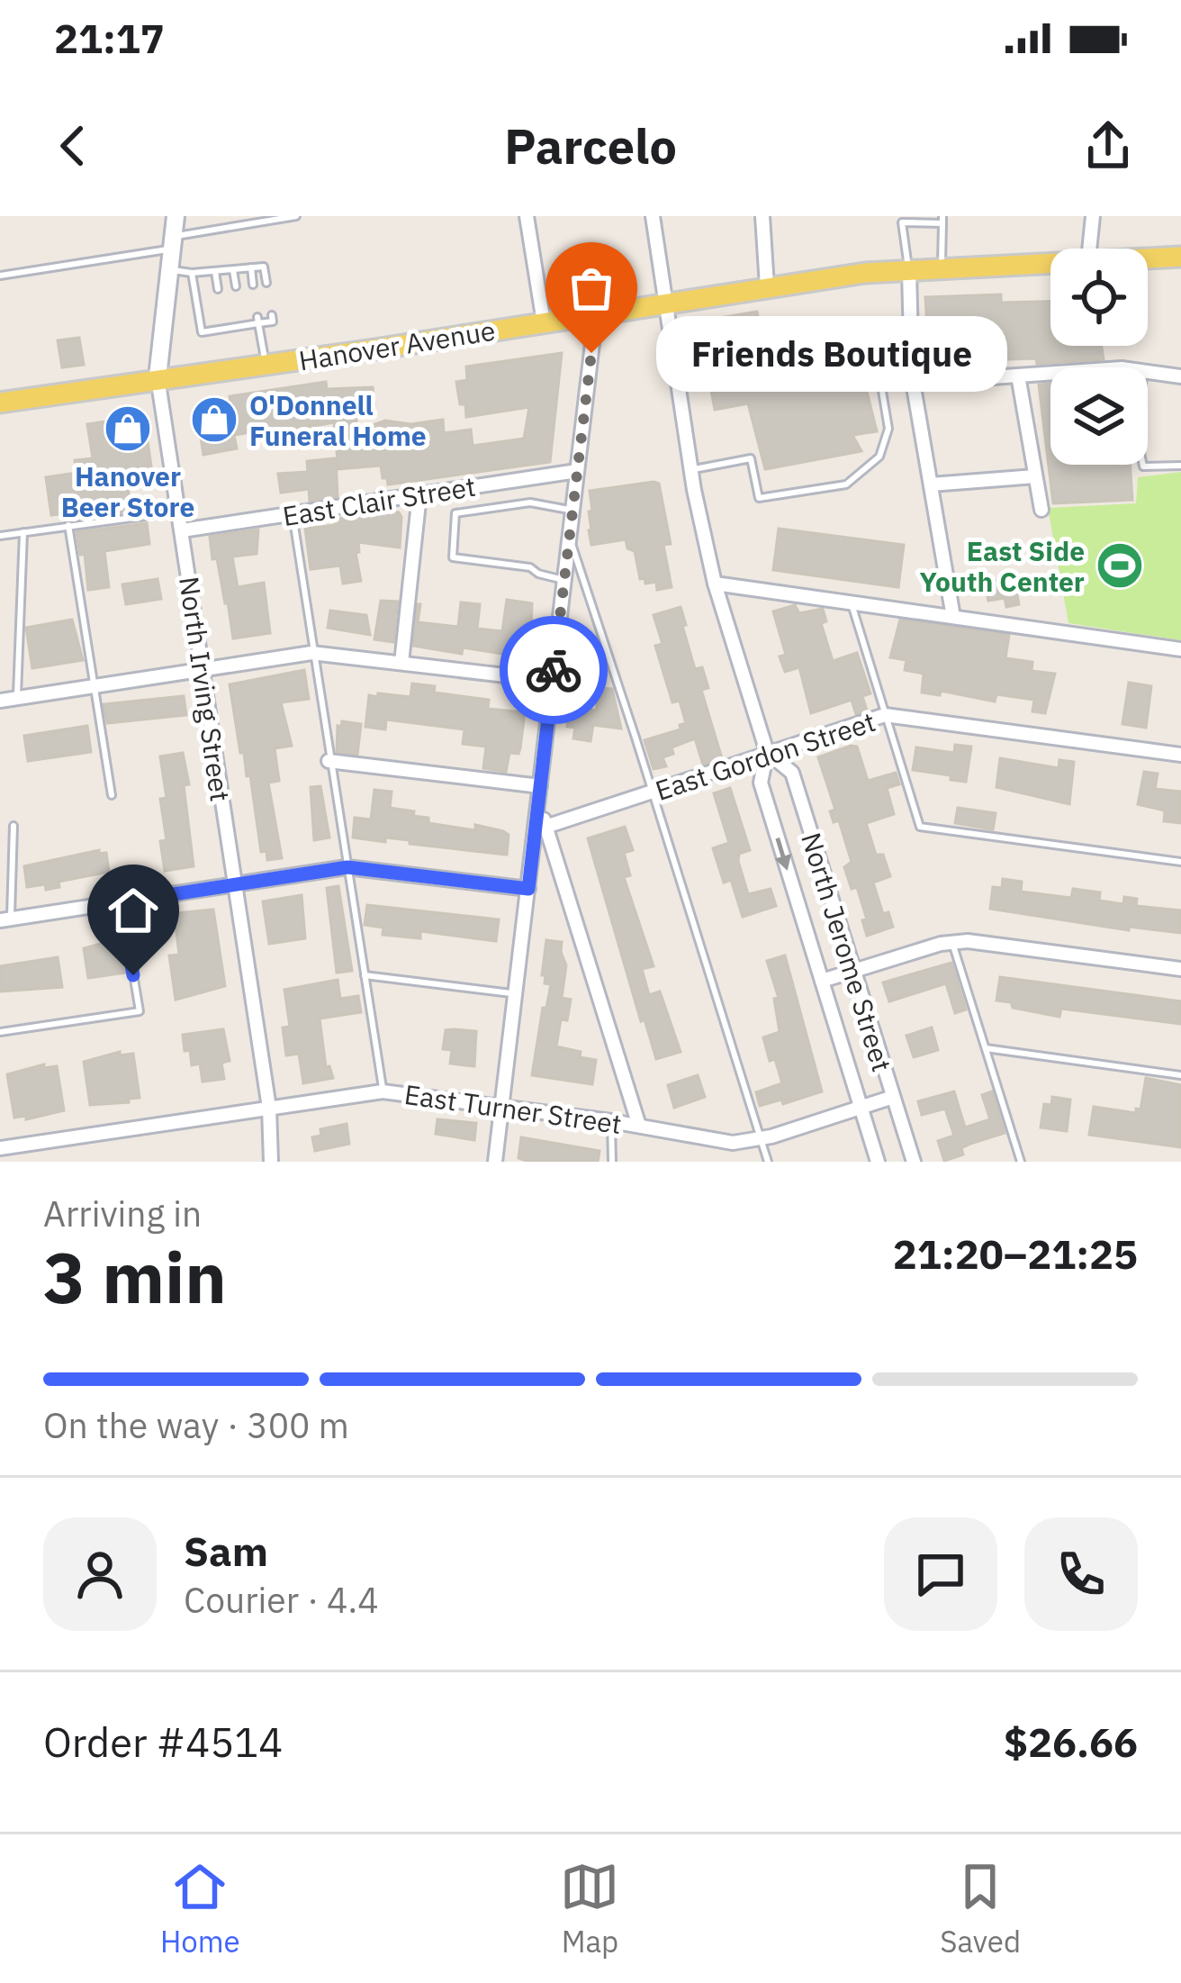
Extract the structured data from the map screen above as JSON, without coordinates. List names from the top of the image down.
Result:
{
  "streets": {
    "main road": ["Hanover Avenue", "North Irving Street"],
    "street": [
      "East Clair Street",
      "East Gordon Street",
      "North Jerome Street",
      "East Turner Street"
    ]
  },
  "crossings": [
    ["Hanover Avenue", "North Irving Street"],
    ["Hanover Avenue", "North Jerome Street"],
    ["East Clair Street", "North Irving Street"],
    ["North Irving Street", "East Turner Street"],
    ["East Gordon Street", "North Jerome Street"],
    ["North Jerome Street", "East Turner Street"]
  ],
  "places": {
    "other": ["Friends Boutique"],
    "shop": ["O'Donnell Funeral Home", "Hanover Beer Store"],
    "sports": ["East Side Youth Center"]
  },
  "page": {
    "status": "21:17",
    "header": "Parcelo",
    "bubble": "Friends Boutique",
    "heading": ["3 min", "Arriving in", "21:20–21:25"],
    "panel": [
      "Sam",
      "Courier · 4.4",
      "Order #4514",
      "$26.66"
    ],
    "bar": "On the way · 300 m",
    "tabs": ["Home", "Map", "Saved"]
  }
}
